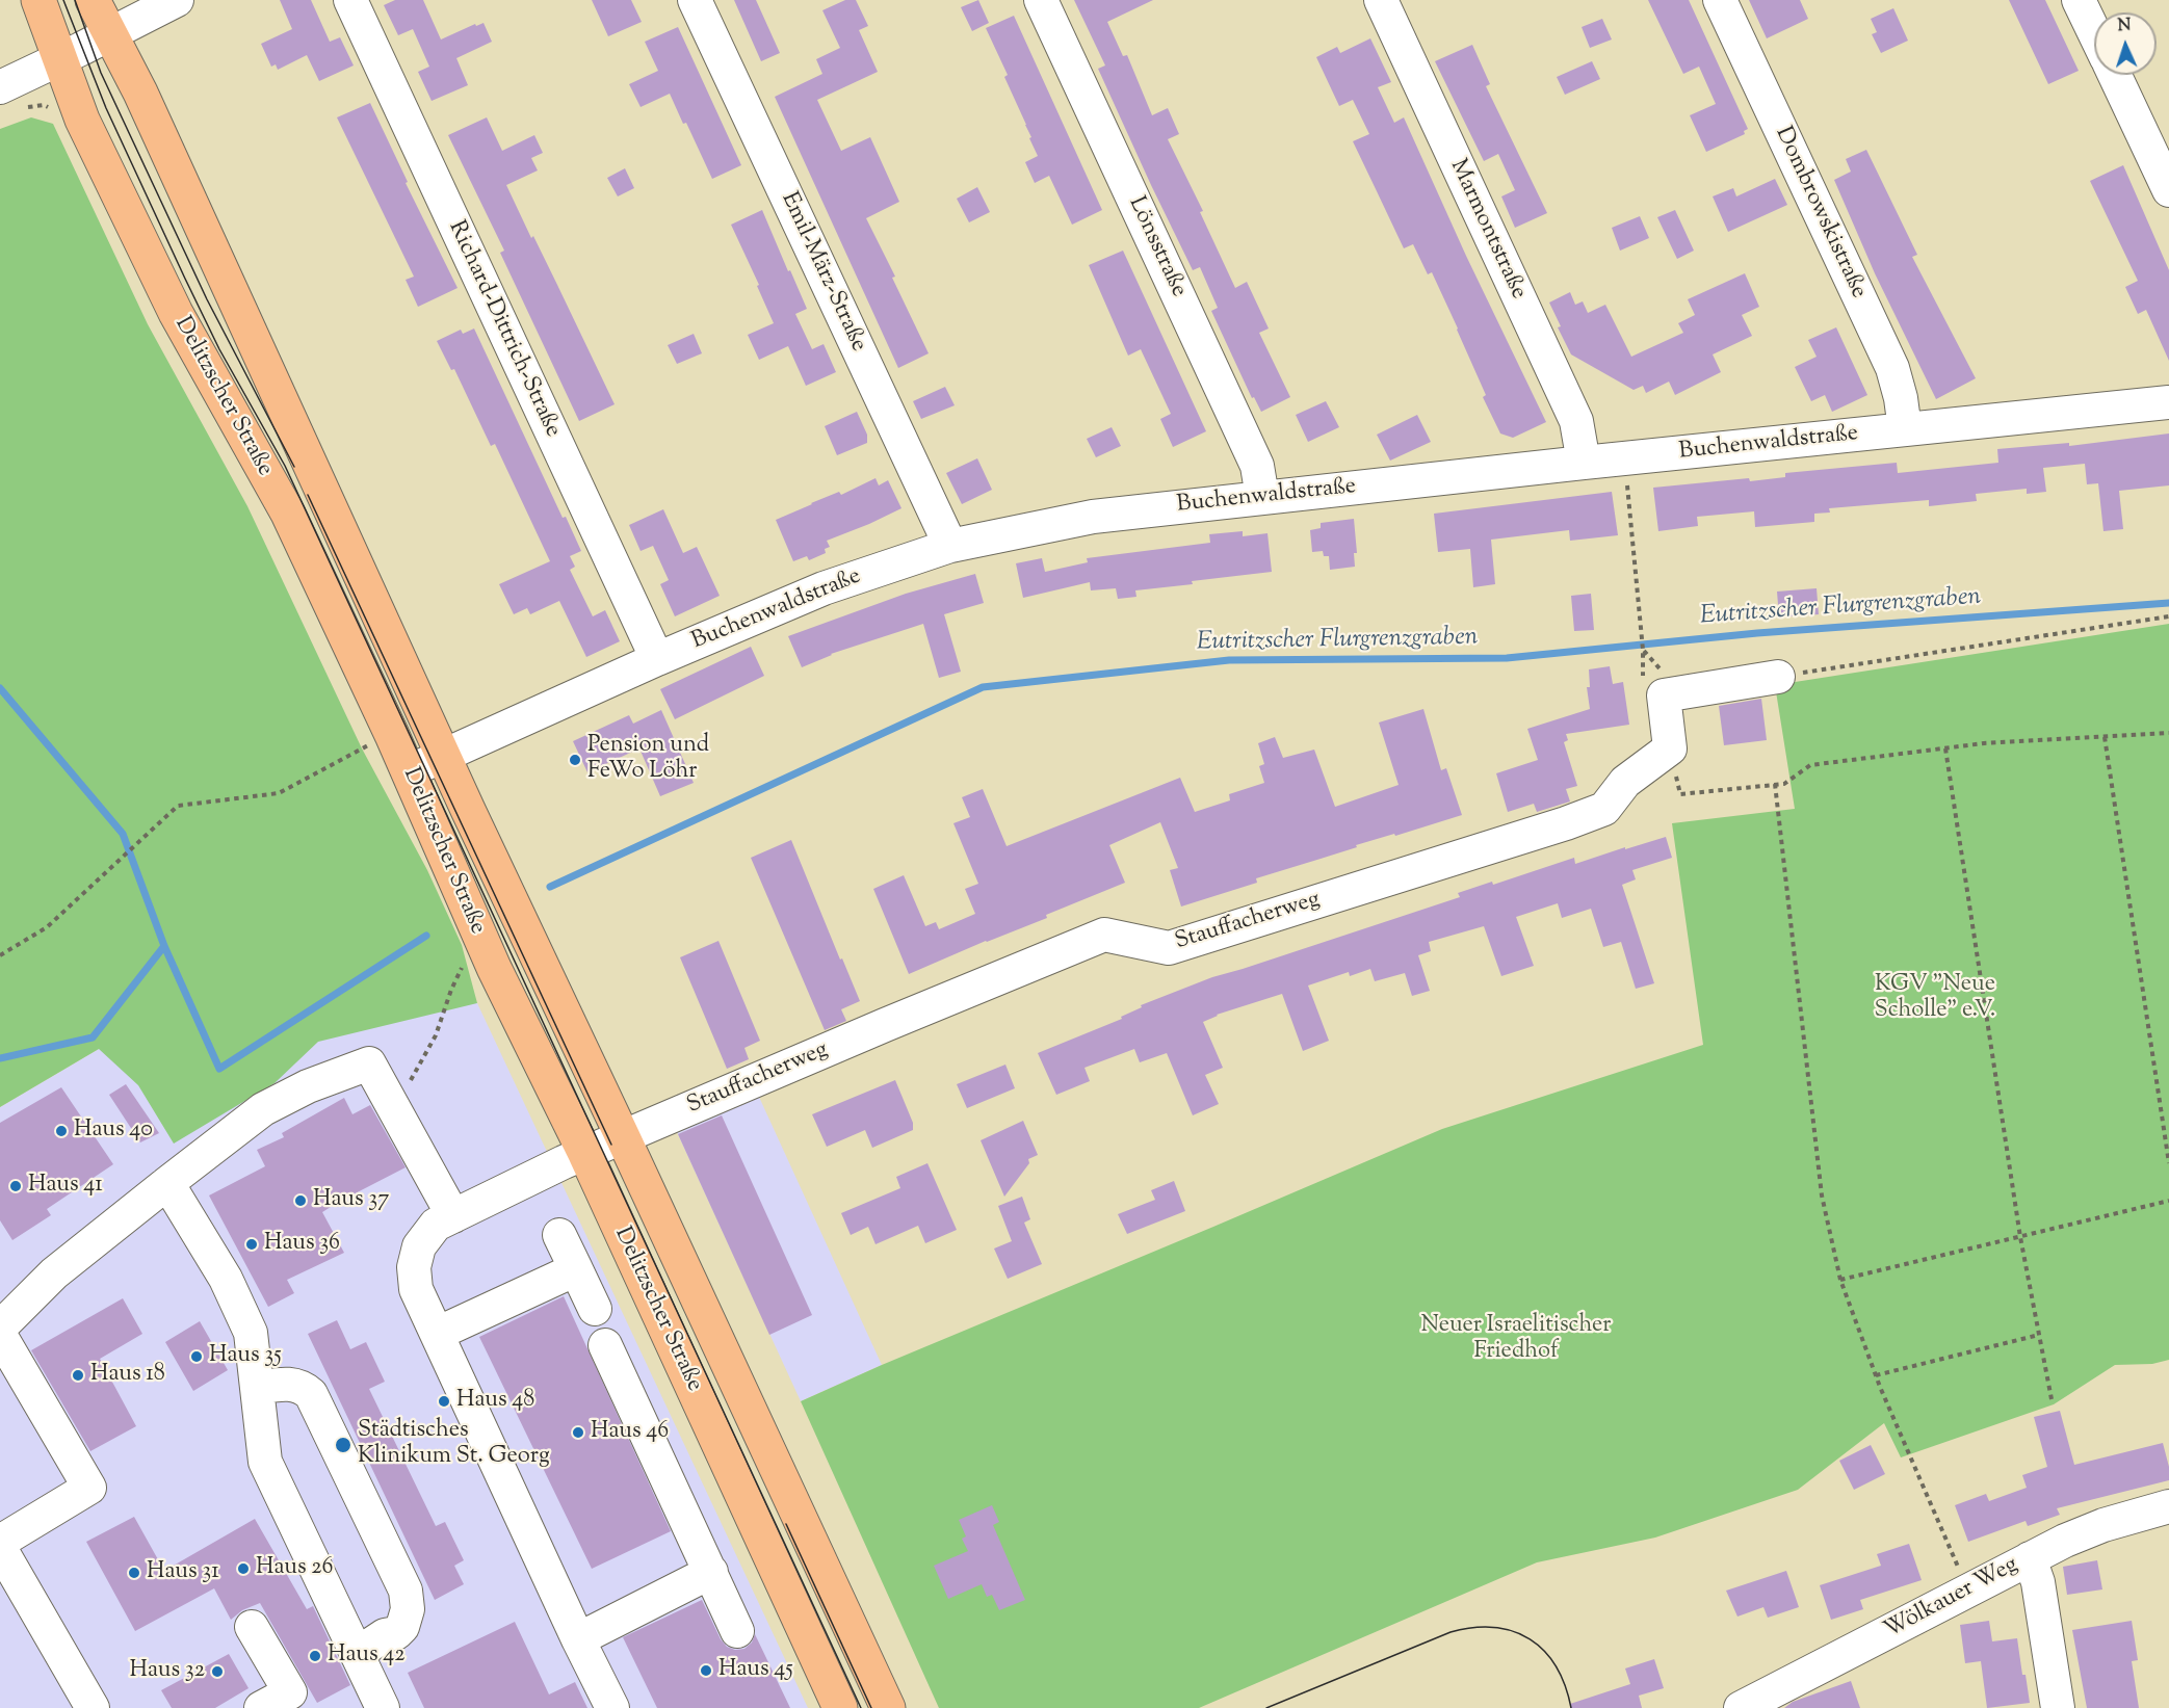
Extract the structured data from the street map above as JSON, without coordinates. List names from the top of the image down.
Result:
{
  "streets": {
    "main road": ["Delitzscher Straße"],
    "street": [
      "Dombrowskistraße",
      "Marmontstraße",
      "Lönsstraße",
      "Emil-März-Straße",
      "Richard-Dittrich-Straße",
      "Buchenwaldstraße",
      "Stauffacherweg",
      "Wölkauer Weg"
    ]
  },
  "crossings": [
    ["Dombrowskistraße", "Buchenwaldstraße"],
    ["Marmontstraße", "Buchenwaldstraße"],
    ["Lönsstraße", "Buchenwaldstraße"],
    ["Emil-März-Straße", "Buchenwaldstraße"],
    ["Richard-Dittrich-Straße", "Buchenwaldstraße"],
    ["Delitzscher Straße", "Buchenwaldstraße"],
    ["Delitzscher Straße", "Stauffacherweg"]
  ],
  "water": ["Eutritzscher Flurgrenzgraben"],
  "parks": ["KGV \"Neue Scholle\" e.V.", "Neuer Israelitischer Friedhof"],
  "places": [
    "Pension und FeWo Löhr",
    "Haus 40",
    "Haus 41",
    "Haus 37",
    "Haus 36",
    "Haus 35",
    "Haus 18",
    "Haus 48",
    "Haus 46",
    "Städtisches Klinikum St. Georg",
    "Haus 26",
    "Haus 31",
    "Haus 42",
    "Haus 45",
    "Haus 32"
  ],
  "north": "top"
}
